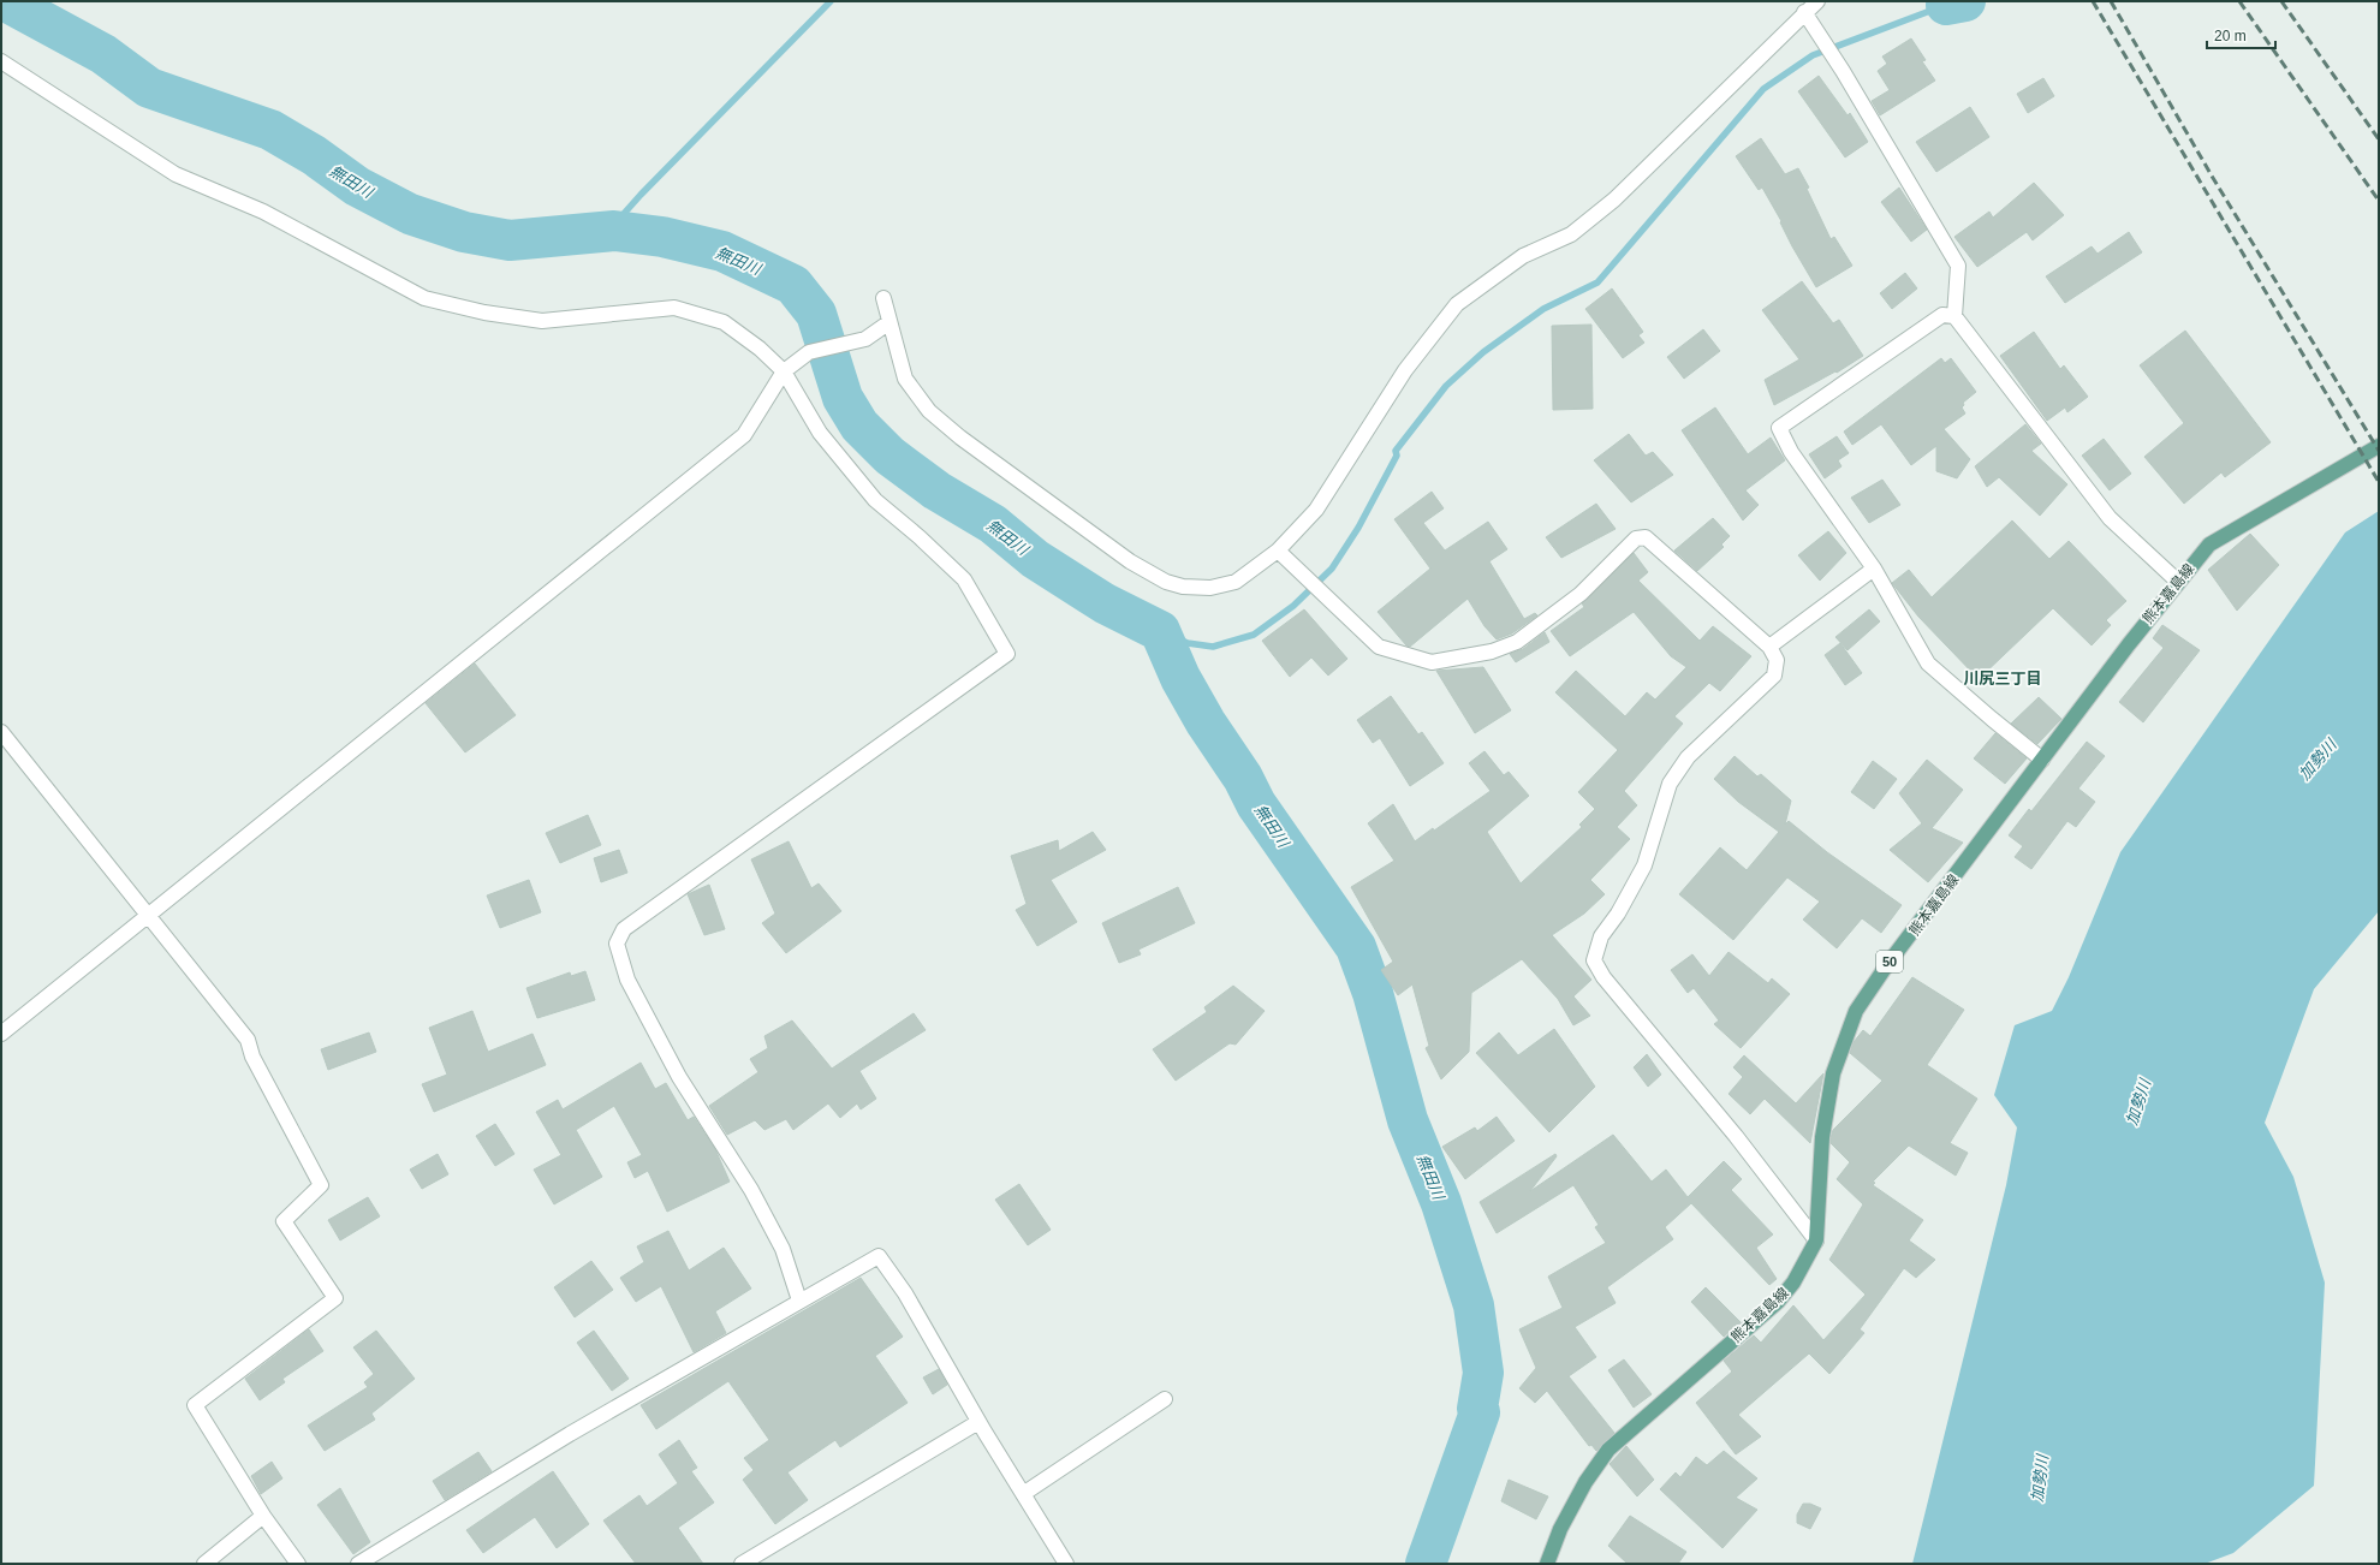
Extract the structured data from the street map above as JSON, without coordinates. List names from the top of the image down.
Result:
{
  "streets": {
    "main road": ["熊本嘉島線", "50"]
  },
  "districts": ["川尻三丁目"],
  "water": ["無田川", "加勢川"],
  "scale_bar": "20 m"
}
